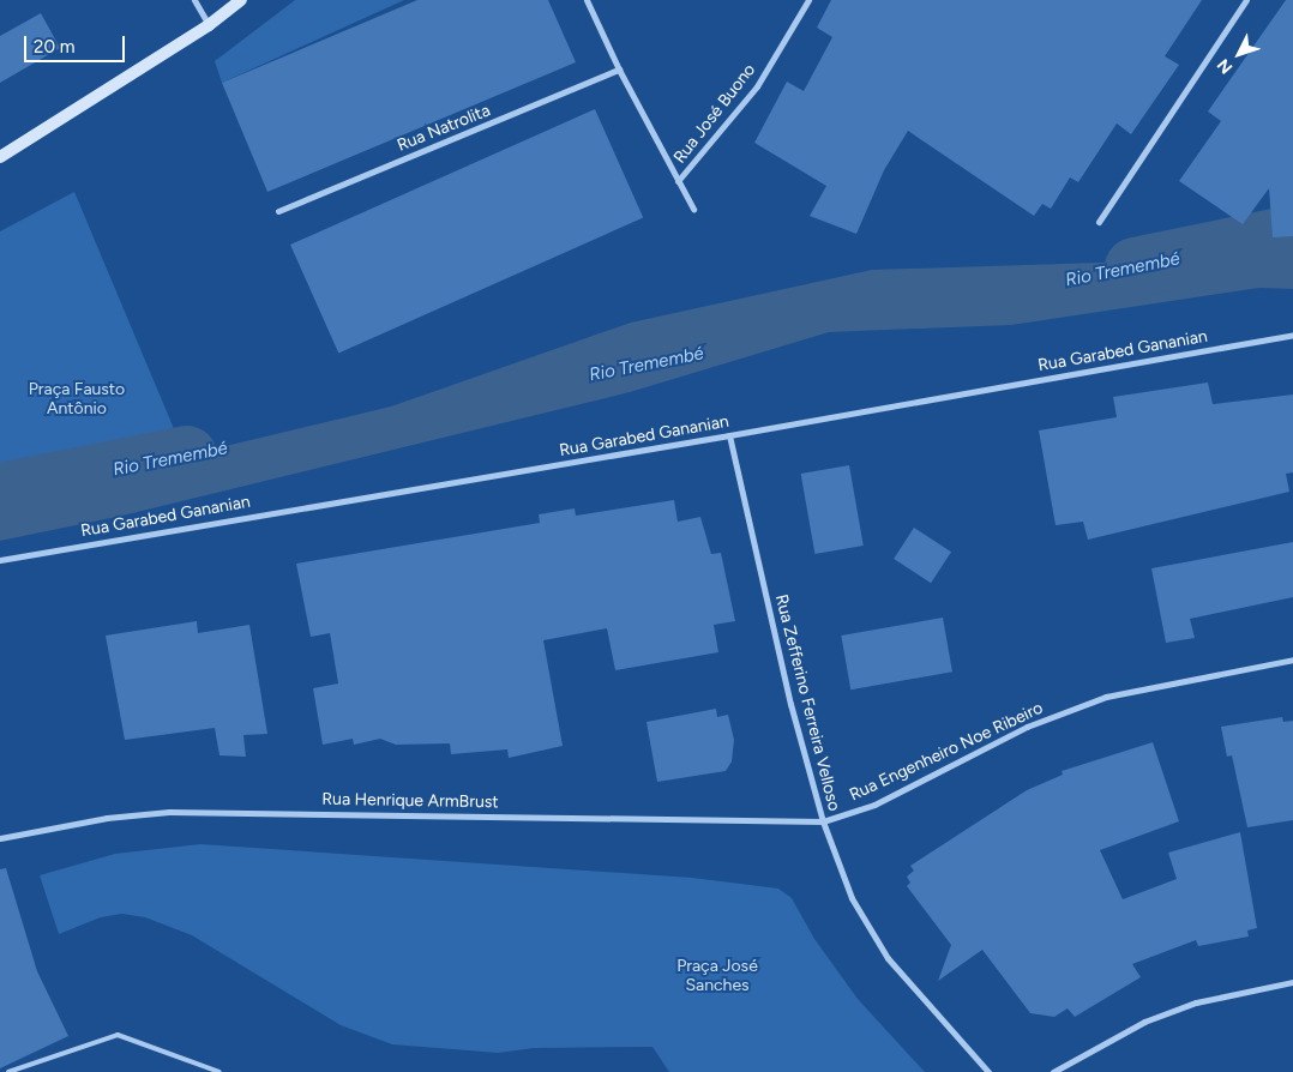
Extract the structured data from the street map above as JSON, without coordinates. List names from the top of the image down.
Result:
{
  "streets": {
    "street": [
      "Rua José Buono",
      "Rua Natrolita",
      "Rua Garabed Gananian",
      "Rua Zefferino Ferreira Velloso",
      "Rua Engenheiro Noe Ribeiro",
      "Rua Henrique ArmBrust"
    ]
  },
  "crossings": [
    ["Rua Garabed Gananian", "Rua Zefferino Ferreira Velloso"],
    ["Rua Zefferino Ferreira Velloso", "Rua Engenheiro Noe Ribeiro"],
    ["Rua Zefferino Ferreira Velloso", "Rua Henrique ArmBrust"],
    ["Rua Engenheiro Noe Ribeiro", "Rua Henrique ArmBrust"]
  ],
  "water": ["Rio Tremembé"],
  "parks": ["Praça Fausto Antônio", "Praça José Sanches"],
  "scale_bar": "20 m",
  "north": "bottom left"
}
